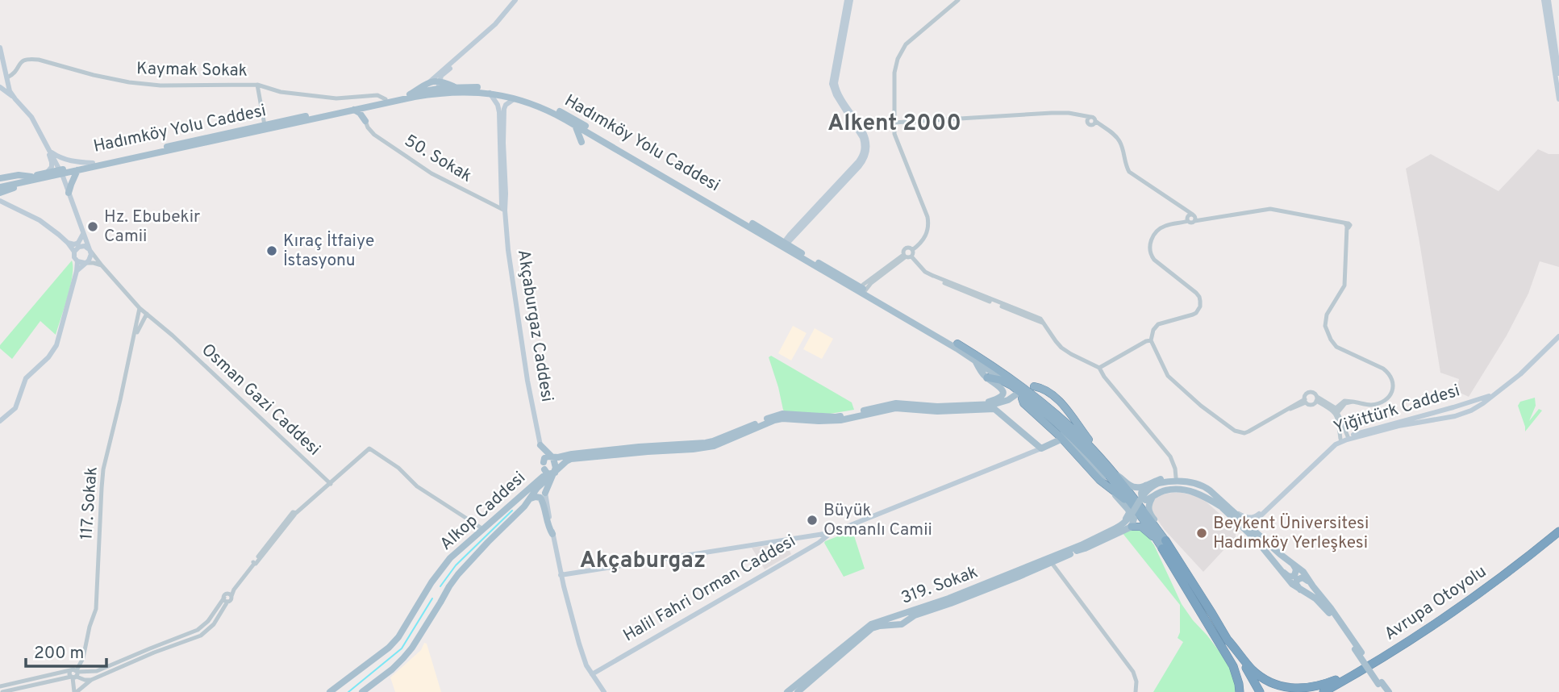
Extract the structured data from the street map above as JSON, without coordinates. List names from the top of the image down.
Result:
{
  "streets": {
    "highway": ["Hadımköy Yolu Caddesi", "Avrupa Otoyolu"],
    "main road": [
      "Akçaburgaz Caddesi",
      "Yiğittürk Caddesi",
      "Alkop Caddesi",
      "319. Sokak",
      "Halil Fahri Orman Caddesi"
    ],
    "street": [
      "Kaymak Sokak",
      "50. Sokak",
      "Osman Gazi Caddesi",
      "117. Sokak"
    ]
  },
  "crossings": [
    ["Kaymak Sokak", "Hadımköy Yolu Caddesi"],
    ["Hadımköy Yolu Caddesi", "Akçaburgaz Caddesi"],
    ["50. Sokak", "Akçaburgaz Caddesi"]
  ],
  "districts": ["Alkent 2000", "Akçaburgaz"],
  "places": [
    "Hz. Ebubekir Camii",
    "Kıraç İtfaiye İstasyonu",
    "Büyük Osmanlı Camii",
    "Beykent Üniversitesi Hadımköy Yerleşkesi"
  ],
  "scale_bar": "200 m"
}
